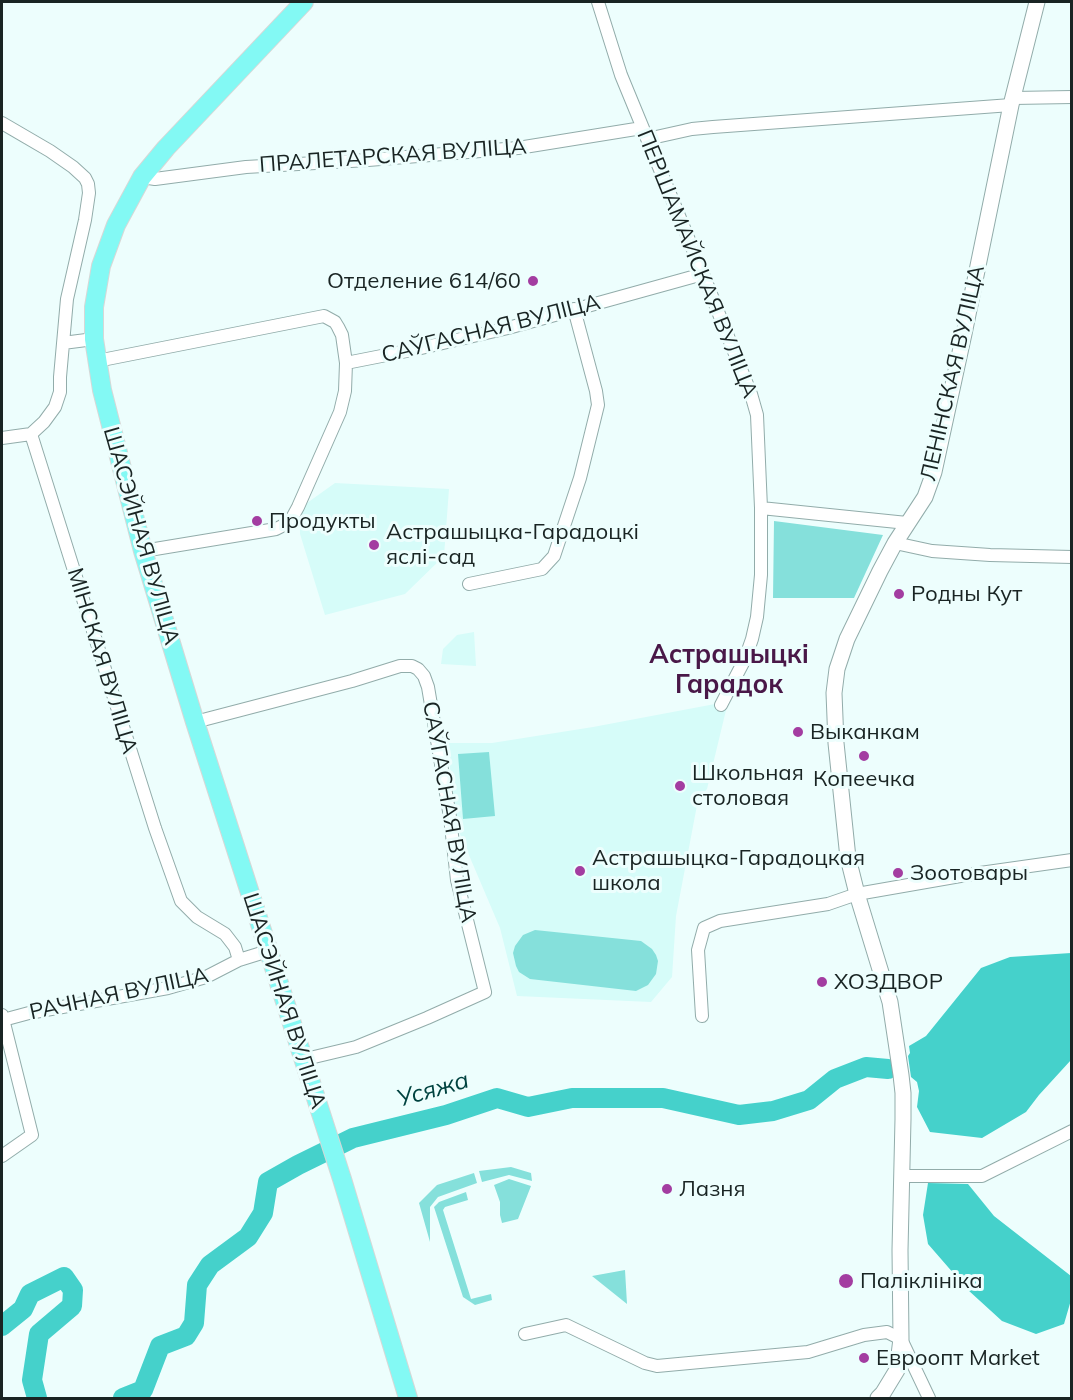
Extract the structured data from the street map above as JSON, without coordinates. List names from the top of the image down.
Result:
{
  "streets": {
    "main road": ["ШАСЭЙНАЯ ВУЛІЦА"],
    "street": [
      "ПРАЛЕТАРСКАЯ ВУЛІЦА",
      "ПЕРШАМАЙСКАЯ ВУЛІЦА",
      "САЎГАСНАЯ ВУЛІЦА",
      "ЛЕНІНСКАЯ ВУЛІЦА",
      "МІНСКАЯ ВУЛІЦА",
      "РАЧНАЯ ВУЛІЦА"
    ]
  },
  "crossings": [
    ["ПРАЛЕТАРСКАЯ ВУЛІЦА", "ПЕРШАМАЙСКАЯ ВУЛІЦА"],
    ["ПРАЛЕТАРСКАЯ ВУЛІЦА", "ЛЕНІНСКАЯ ВУЛІЦА"],
    ["ПРАЛЕТАРСКАЯ ВУЛІЦА", "ШАСЭЙНАЯ ВУЛІЦА"],
    ["ПЕРШАМАЙСКАЯ ВУЛІЦА", "САЎГАСНАЯ ВУЛІЦА"],
    ["САЎГАСНАЯ ВУЛІЦА", "ШАСЭЙНАЯ ВУЛІЦА"],
    ["ШАСЭЙНАЯ ВУЛІЦА", "РАЧНАЯ ВУЛІЦА"],
    ["МІНСКАЯ ВУЛІЦА", "РАЧНАЯ ВУЛІЦА"]
  ],
  "districts": ["Астрашыцкі Гарадок"],
  "water": ["Усяжа"],
  "places": [
    "Отделение 614/60",
    "Продукты",
    "Астрашыцка-Гарадоцкі яслі-сад",
    "Родны Кут",
    "Выканкам",
    "Копеечка",
    "Школьная столовая",
    "Астрашыцка-Гарадоцкая школа",
    "Зоотовары",
    "ХОЗДВОР",
    "Лазня",
    "Паліклініка",
    "Евроопт Market"
  ]
}
